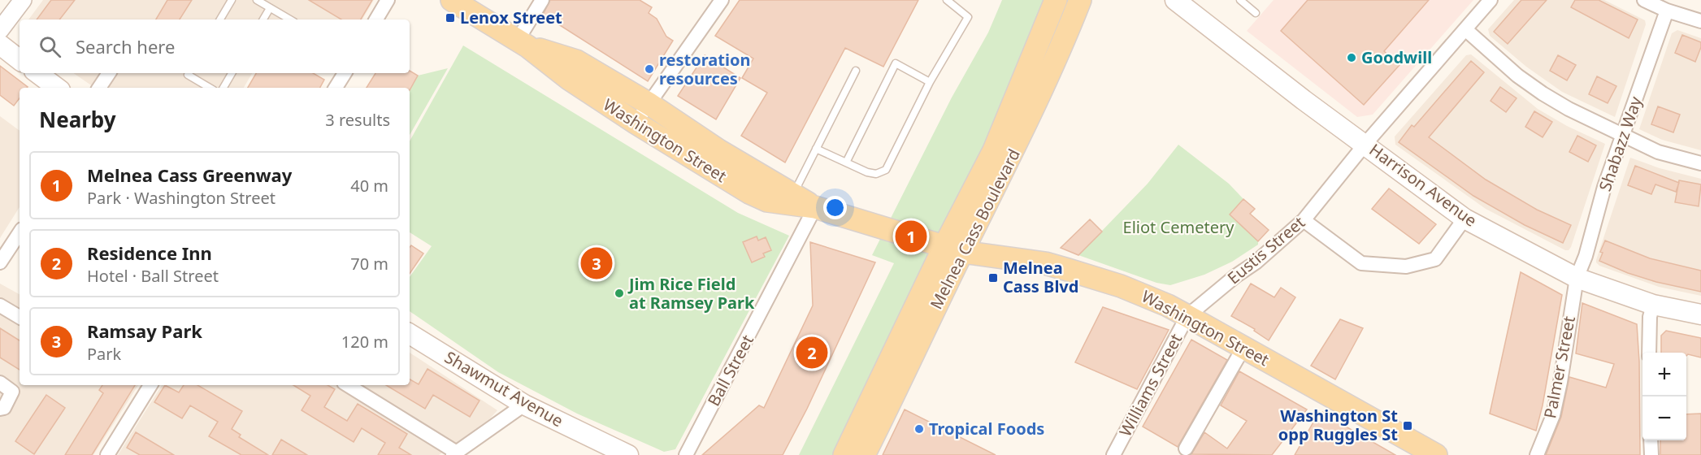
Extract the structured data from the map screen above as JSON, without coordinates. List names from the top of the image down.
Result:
{
  "streets": {
    "main road": [
      "Washington Street",
      "Harrison Avenue",
      "Melnea Cass Boulevard",
      "Shawmut Avenue"
    ],
    "street": [
      "Shabazz Way",
      "Eustis Street",
      "Palmer Street",
      "Ball Street",
      "Williams Street"
    ]
  },
  "crossings": [
    ["Washington Street", "Melnea Cass Boulevard"],
    ["Washington Street", "Eustis Street"],
    ["Washington Street", "Ball Street"],
    ["Washington Street", "Williams Street"],
    ["Shabazz Way", "Harrison Avenue"],
    ["Shabazz Way", "Palmer Street"],
    ["Harrison Avenue", "Eustis Street"],
    ["Harrison Avenue", "Palmer Street"],
    ["Eustis Street", "Williams Street"]
  ],
  "parks": ["Eliot Cemetery"],
  "places": {
    "transit": ["Lenox Street", "Melnea Cass Blvd", "Washington St opp Ruggles St"],
    "other": [
      "Goodwill",
      "restoration resources",
      "Jim Rice Field at Ramsey Park",
      "Tropical Foods"
    ]
  },
  "page": {
    "search": "Search here",
    "heading": ["Nearby", "3 results"],
    "list": [
      {
        "mark": "1",
        "name": "Melnea Cass Greenway",
        "note": "Park · Washington Street",
        "value": "40 m"
      },
      {
        "mark": "2",
        "name": "Residence Inn",
        "note": "Hotel · Ball Street",
        "value": "70 m"
      },
      {
        "mark": "3",
        "name": "Ramsay Park",
        "note": "Park",
        "value": "120 m"
      }
    ],
    "pins": ["1", "3", "2"],
    "map_buttons": ["+", "−"]
  }
}
